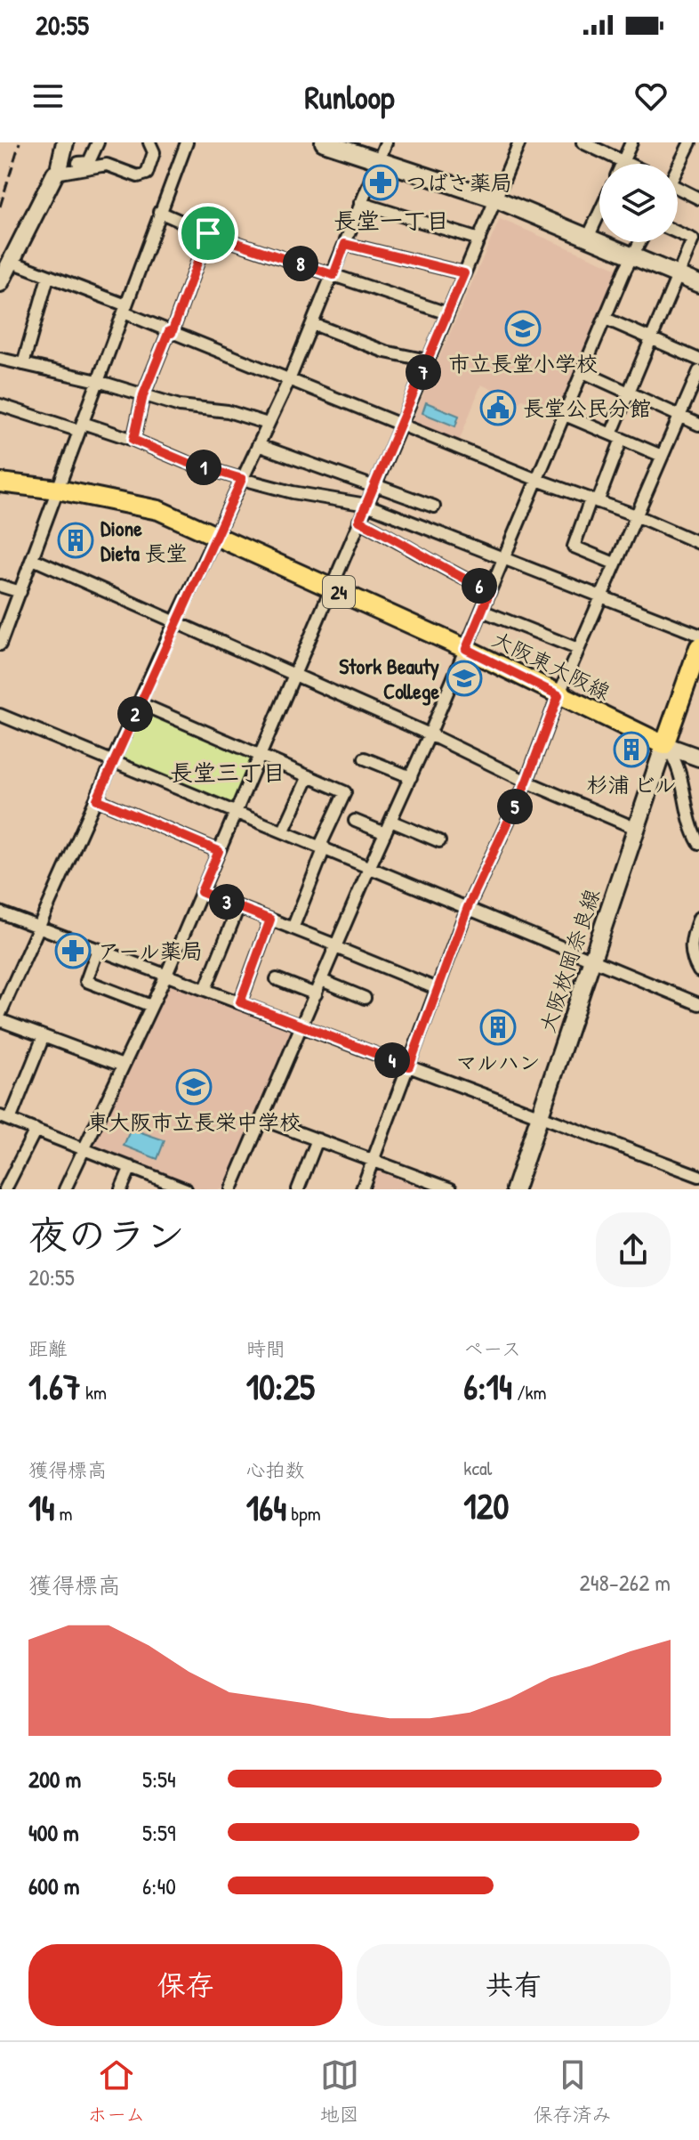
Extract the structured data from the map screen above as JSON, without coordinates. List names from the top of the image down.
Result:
{
  "streets": {
    "main road": ["24", "大阪東大阪線"],
    "street": ["大阪枚岡奈良線"]
  },
  "crossings": [
    ["大阪東大阪線", "大阪枚岡奈良線"]
  ],
  "districts": ["長堂一丁目", "長堂三丁目"],
  "places": {
    "pharmacy": ["つばさ薬局", "アール薬局"],
    "school or university": ["市立長堂小学校", "Stork Beauty College", "東大阪市立長栄中学校"],
    "public building": ["長堂公民分館"],
    "building": ["Dione Dieta 長堂", "杉浦 ビル", "マルハン"]
  },
  "page": {
    "status": "20:55",
    "header": "Runloop",
    "pins": [
      "8",
      "7",
      "1",
      "6",
      "2",
      "5",
      "3",
      "4"
    ],
    "heading": ["夜のラン", "20:55"],
    "stats": [
      ["距離", "1.67 km"],
      ["時間", "10:25"],
      ["ペース", "6:14 /km"],
      ["獲得標高", "14 m"],
      ["心拍数", "164 bpm"],
      ["kcal", "120"]
    ],
    "chart": ["獲得標高", "248–262 m"],
    "list": [
      {
        "name": "200 m",
        "note": "5:54"
      },
      {
        "name": "400 m",
        "note": "5:59"
      },
      {
        "name": "600 m",
        "note": "6:40"
      }
    ],
    "buttons": ["保存", "共有"],
    "tabs": ["ホーム", "地図", "保存済み"]
  }
}
